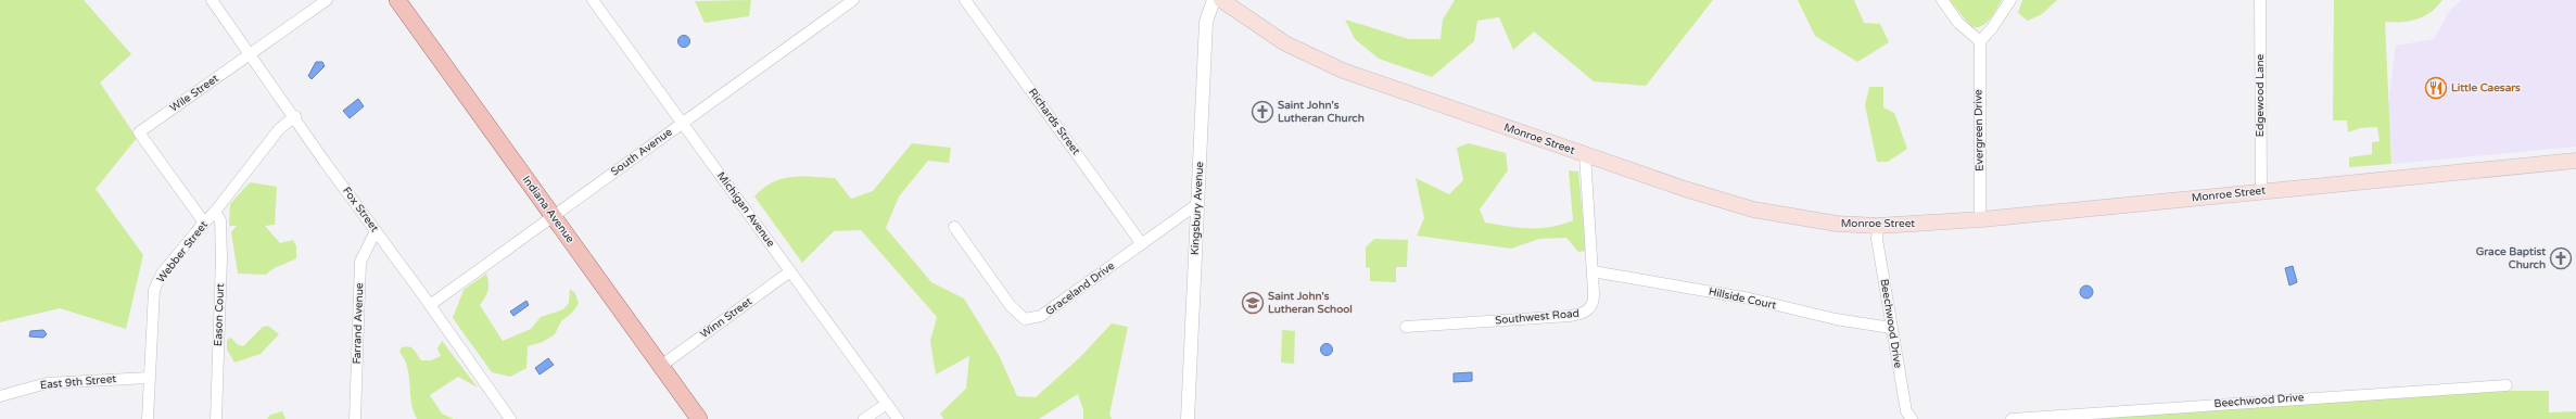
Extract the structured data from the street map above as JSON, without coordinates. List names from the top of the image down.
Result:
{
  "streets": {
    "main road": ["Monroe Street", "Indiana Avenue"],
    "street": [
      "Wile Street",
      "Edgewood Lane",
      "Richards Street",
      "Evergreen Drive",
      "South Avenue",
      "Kingsbury Avenue",
      "Fox Street",
      "Michigan Avenue",
      "Webber Street",
      "Graceland Drive",
      "Hillside Court",
      "Eason Court",
      "Southwest Road",
      "Winn Street",
      "Farrand Avenue",
      "Beechwood Drive",
      "East 9th Street"
    ]
  },
  "crossings": [
    ["Wile Street", "Fox Street"],
    ["Wile Street", "Webber Street"],
    ["Edgewood Lane", "Monroe Street"],
    ["Richards Street", "Graceland Drive"],
    ["Evergreen Drive", "Monroe Street"],
    ["Monroe Street", "Southwest Road"],
    ["Monroe Street", "Beechwood Drive"],
    ["South Avenue", "Fox Street"],
    ["South Avenue", "Indiana Avenue"],
    ["South Avenue", "Michigan Avenue"],
    ["Fox Street", "Webber Street"],
    ["Fox Street", "Farrand Avenue"],
    ["Indiana Avenue", "Winn Street"],
    ["Michigan Avenue", "Winn Street"],
    ["Webber Street", "Eason Court"],
    ["Webber Street", "East 9th Street"],
    ["Hillside Court", "Southwest Road"],
    ["Hillside Court", "Beechwood Drive"]
  ],
  "places": {
    "restaurant": ["Little Caesars"],
    "church": ["Saint John's Lutheran Church", "Grace Baptist Church"],
    "school or university": ["Saint John's Lutheran School"]
  }
}
